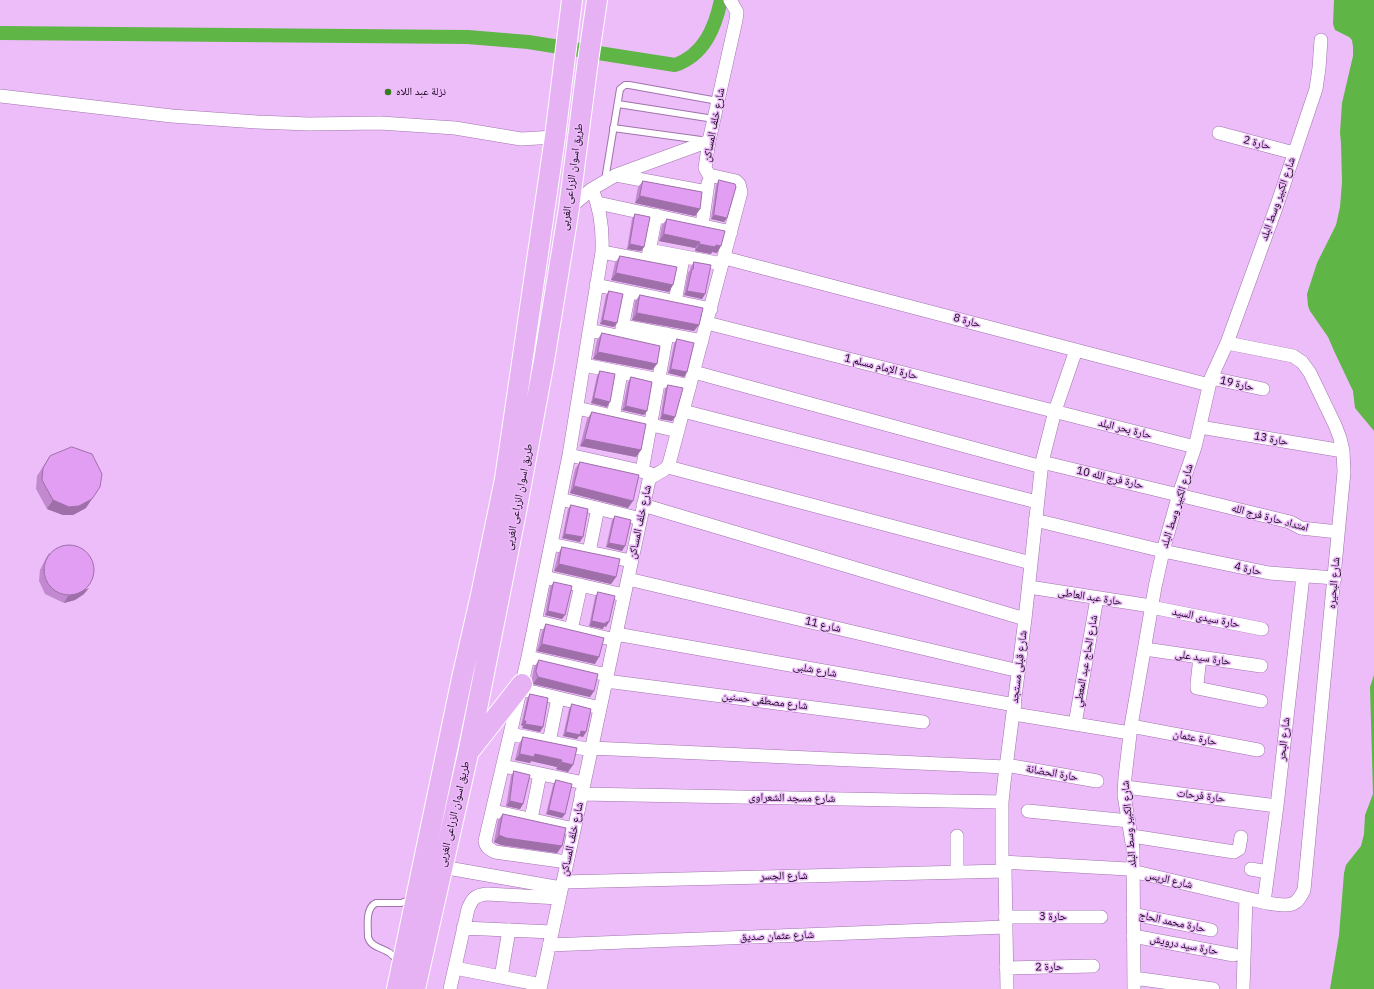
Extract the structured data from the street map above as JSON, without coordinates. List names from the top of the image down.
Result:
{
  "streets": {
    "main road": ["طريق اسوان الزراعى الغربى"],
    "street": [
      "شارع خلف المساكن",
      "حارة 2",
      "شارع الكبير وسط البلد",
      "حارة 8",
      "حارة الإمام مسلم 1",
      "حارة 19",
      "حارة بحر البلد",
      "حارة 13",
      "حارة فرج الله 10",
      "امتداد حارة فرج الله",
      "حارة 4",
      "شارع البحيره",
      "حارة عبد العاطى",
      "حارة سيدى السيد",
      "شارع 11",
      "حارة سيد على",
      "شارع الحاج عبد المعطي",
      "شارع قبلى مستجد",
      "شارع شلبى",
      "شارع مصطفى حسنين",
      "حارة عثمان",
      "شارع البحر",
      "حارة الحضانة",
      "حارة فرحات",
      "شارع مسجد الشعراوى",
      "شارع الجسر",
      "شارع الريس",
      "حارة 3",
      "حارة محمد الحاج",
      "شارع عثمان صديق",
      "حارة سيد درويش"
    ]
  },
  "crossings": [
    ["شارع خلف المساكن", "حارة 8"],
    ["شارع خلف المساكن", "حارة الإمام مسلم 1"],
    ["شارع خلف المساكن", "حارة فرج الله 10"],
    ["شارع خلف المساكن", "شارع 11"],
    ["شارع خلف المساكن", "شارع شلبى"],
    ["شارع خلف المساكن", "شارع مصطفى حسنين"],
    ["شارع خلف المساكن", "حارة الحضانة"],
    ["شارع خلف المساكن", "شارع مسجد الشعراوى"],
    ["شارع خلف المساكن", "شارع الجسر"],
    ["شارع خلف المساكن", "شارع عثمان صديق"],
    ["حارة 2", "شارع الكبير وسط البلد"],
    ["حارة 2", "شارع قبلى مستجد"],
    ["شارع الكبير وسط البلد", "حارة 8"],
    ["شارع الكبير وسط البلد", "حارة 19"],
    ["شارع الكبير وسط البلد", "حارة بحر البلد"],
    ["شارع الكبير وسط البلد", "حارة 13"],
    ["شارع الكبير وسط البلد", "حارة فرج الله 10"],
    ["شارع الكبير وسط البلد", "امتداد حارة فرج الله"],
    ["شارع الكبير وسط البلد", "حارة 4"],
    ["شارع الكبير وسط البلد", "شارع البحيره"],
    ["شارع الكبير وسط البلد", "حارة عبد العاطى"],
    ["شارع الكبير وسط البلد", "حارة سيدى السيد"],
    ["شارع الكبير وسط البلد", "حارة سيد على"],
    ["شارع الكبير وسط البلد", "حارة عثمان"],
    ["شارع الكبير وسط البلد", "حارة فرحات"],
    ["شارع الكبير وسط البلد", "شارع الريس"],
    ["شارع الكبير وسط البلد", "حارة محمد الحاج"],
    ["شارع الكبير وسط البلد", "حارة سيد درويش"],
    ["حارة 8", "حارة 19"],
    ["حارة 8", "شارع قبلى مستجد"],
    ["حارة الإمام مسلم 1", "حارة بحر البلد"],
    ["حارة الإمام مسلم 1", "شارع قبلى مستجد"],
    ["حارة بحر البلد", "شارع قبلى مستجد"],
    ["حارة 13", "شارع البحيره"],
    ["حارة فرج الله 10", "امتداد حارة فرج الله"],
    ["حارة فرج الله 10", "شارع قبلى مستجد"],
    ["امتداد حارة فرج الله", "شارع البحيره"],
    ["حارة 4", "شارع البحيره"],
    ["حارة 4", "شارع البحر"],
    ["شارع البحيره", "شارع الريس"],
    ["حارة عبد العاطى", "حارة سيدى السيد"],
    ["حارة عبد العاطى", "شارع الحاج عبد المعطي"],
    ["حارة عبد العاطى", "شارع قبلى مستجد"],
    ["شارع 11", "شارع قبلى مستجد"],
    ["شارع الحاج عبد المعطي", "حارة عثمان"],
    ["شارع قبلى مستجد", "شارع شلبى"],
    ["شارع قبلى مستجد", "حارة عثمان"],
    ["شارع قبلى مستجد", "حارة الحضانة"],
    ["شارع قبلى مستجد", "شارع مسجد الشعراوى"],
    ["شارع قبلى مستجد", "شارع الجسر"],
    ["شارع قبلى مستجد", "شارع الريس"],
    ["شارع قبلى مستجد", "حارة 3"],
    ["شارع قبلى مستجد", "شارع عثمان صديق"],
    ["شارع شلبى", "حارة عثمان"],
    ["شارع البحر", "حارة فرحات"],
    ["شارع البحر", "شارع الريس"],
    ["شارع الجسر", "شارع الريس"],
    ["حارة 3", "شارع عثمان صديق"]
  ],
  "places": ["نزلة عبد اللاه"]
}
